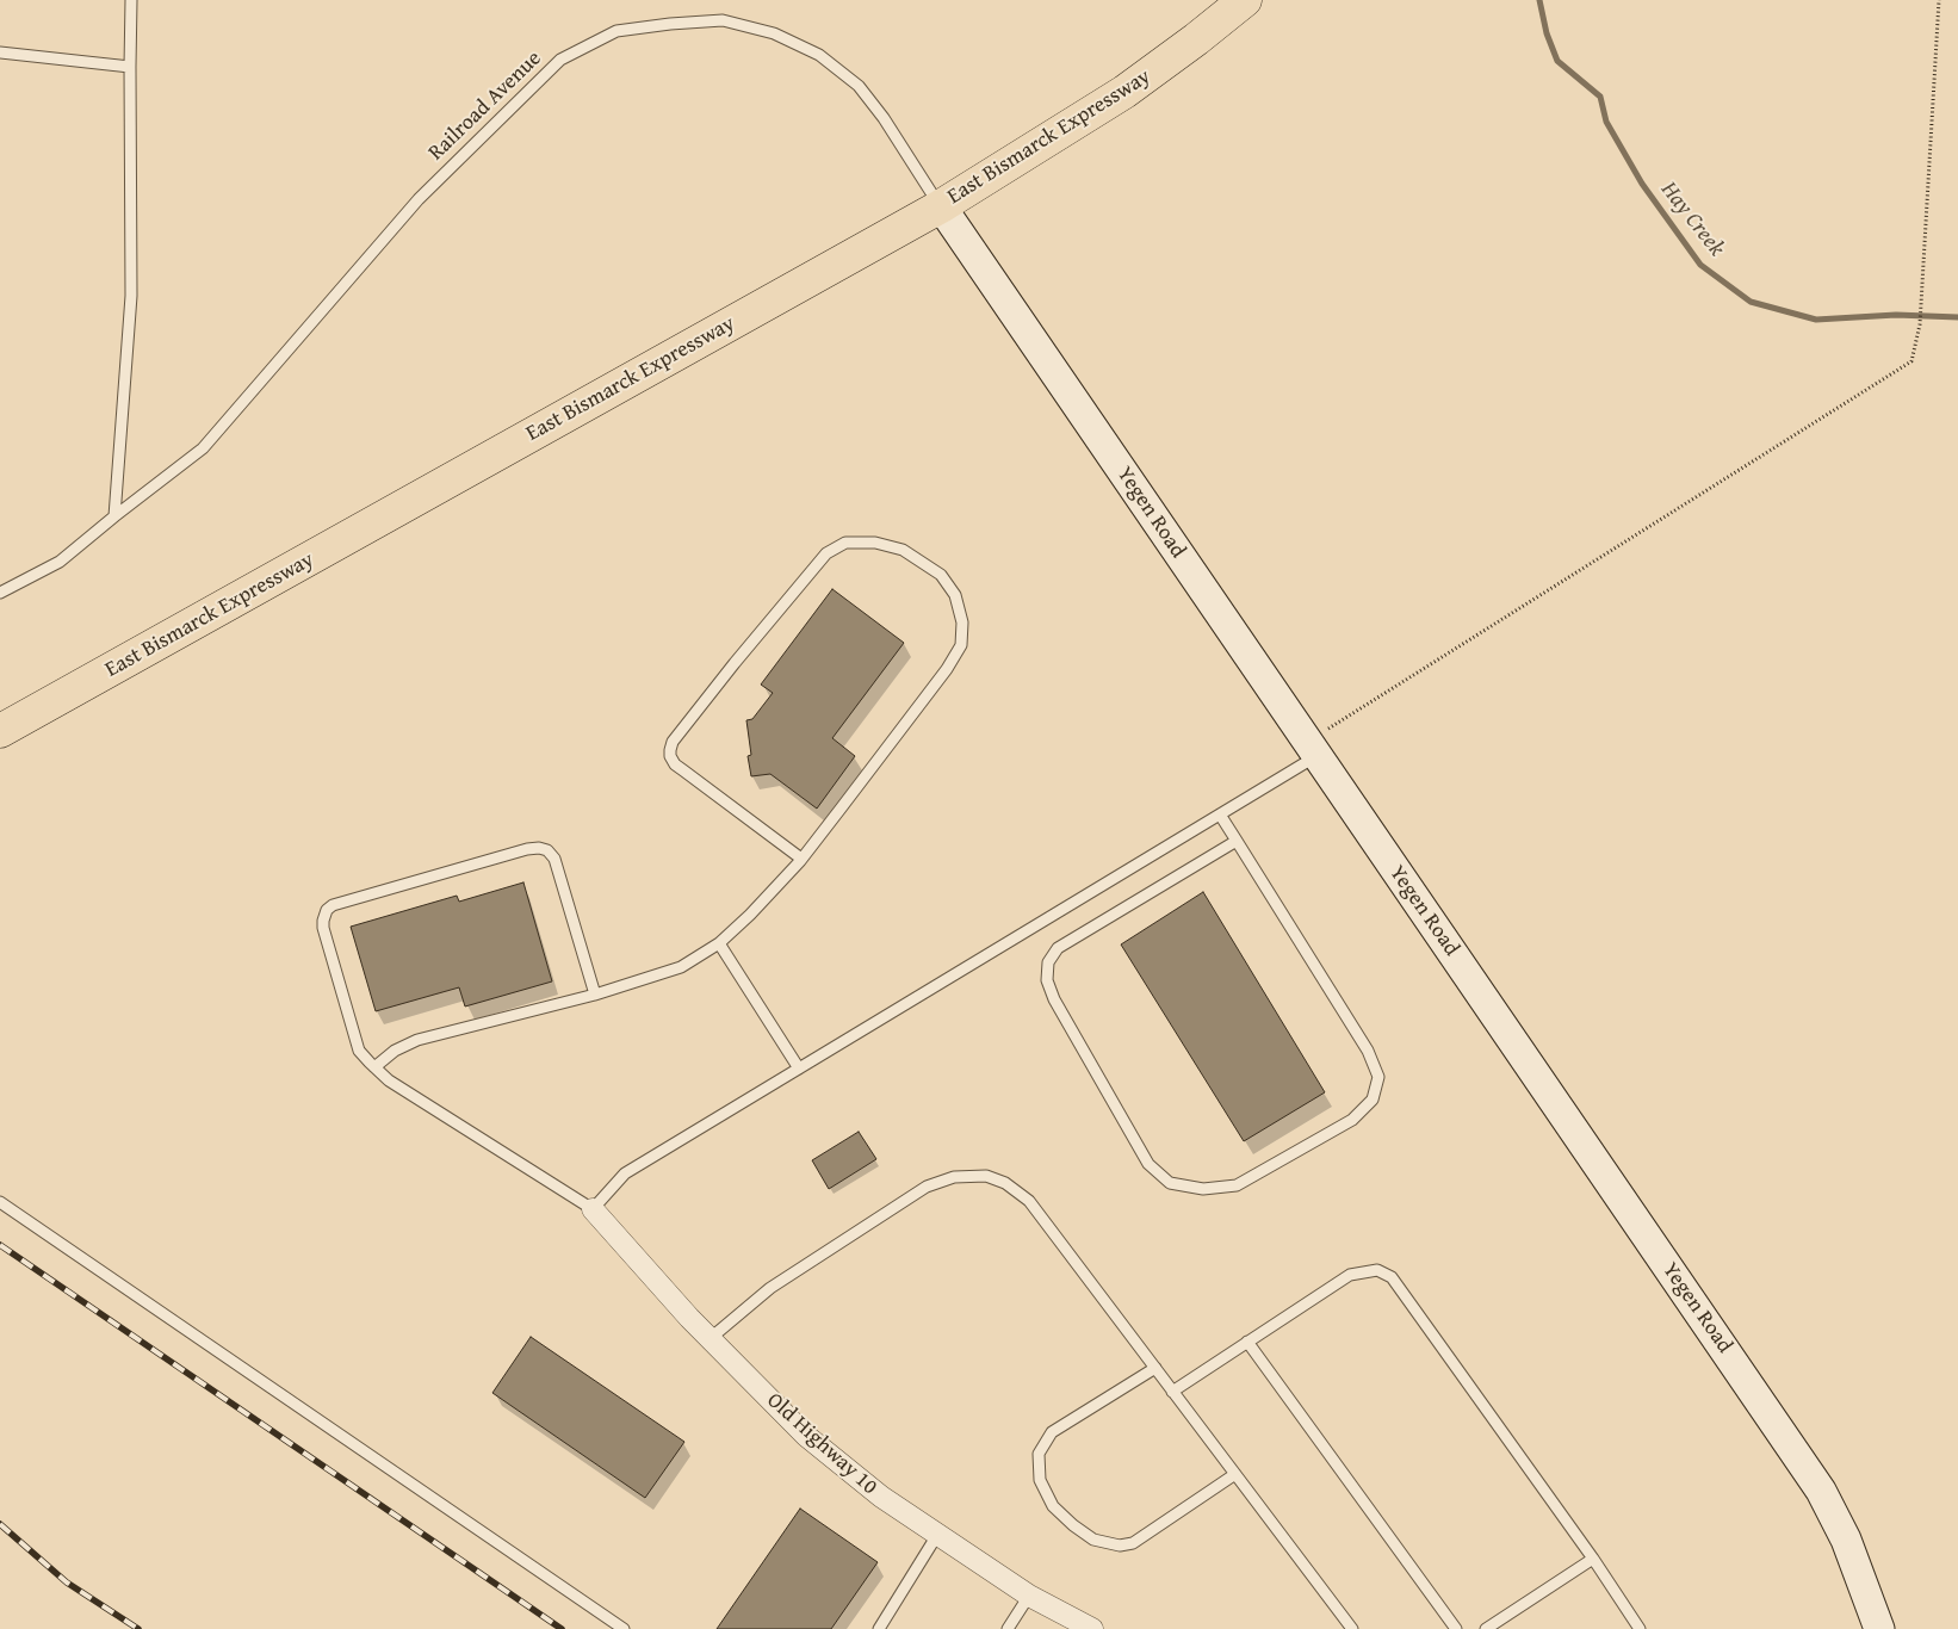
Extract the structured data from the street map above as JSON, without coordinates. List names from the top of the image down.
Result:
{
  "streets": {
    "main road": ["East Bismarck Expressway"],
    "street": ["Yegen Road", "Old Highway 10"],
    "lane": ["Railroad Avenue"]
  },
  "crossings": [
    ["Railroad Avenue", "East Bismarck Expressway"],
    ["Railroad Avenue", "Yegen Road"],
    ["East Bismarck Expressway", "Yegen Road"]
  ],
  "water": ["Hay Creek"]
}
